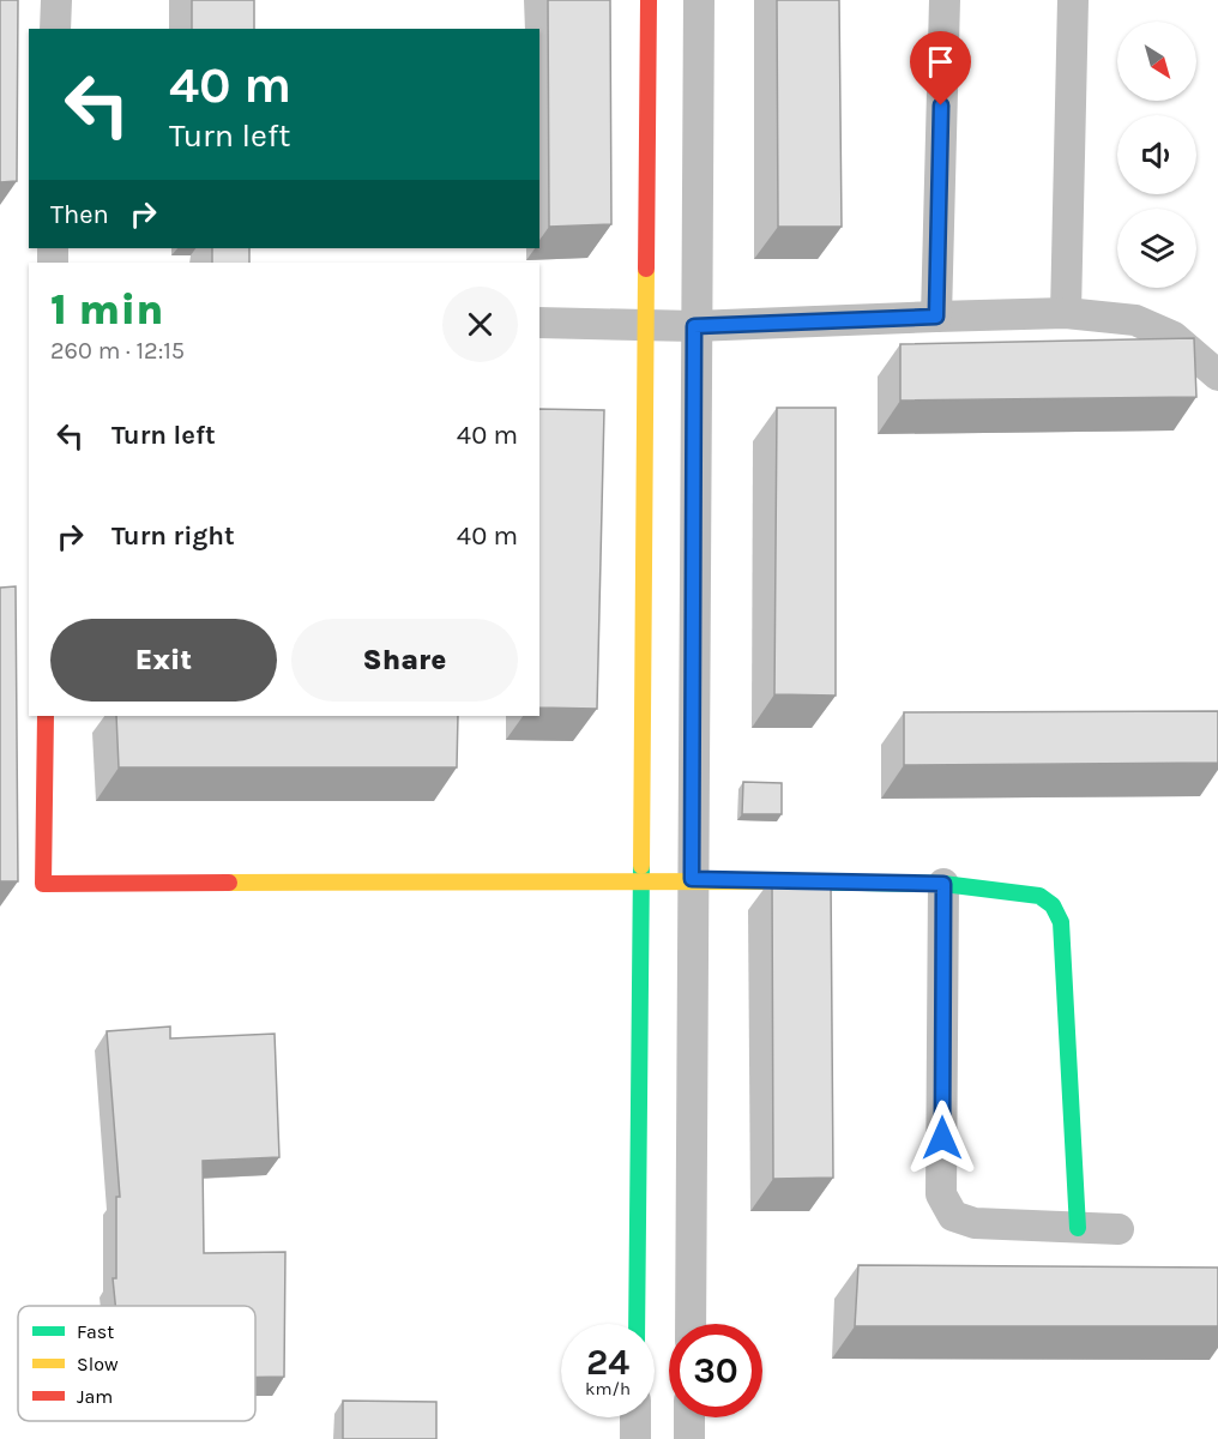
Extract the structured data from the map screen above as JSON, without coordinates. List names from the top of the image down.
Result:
{
  "legend": ["Fast", "Slow", "Jam"],
  "north": "bottom right",
  "page": {
    "turn": ["40 m", "Turn left"],
    "then": "Then",
    "heading": ["1 min", "260 m · 12:15"],
    "list": [
      {
        "name": "Turn left",
        "value": "40 m"
      },
      {
        "name": "Turn right",
        "value": "40 m"
      }
    ],
    "buttons": ["Exit", "Share"],
    "speed": "24 km/h",
    "limit": "30"
  }
}
